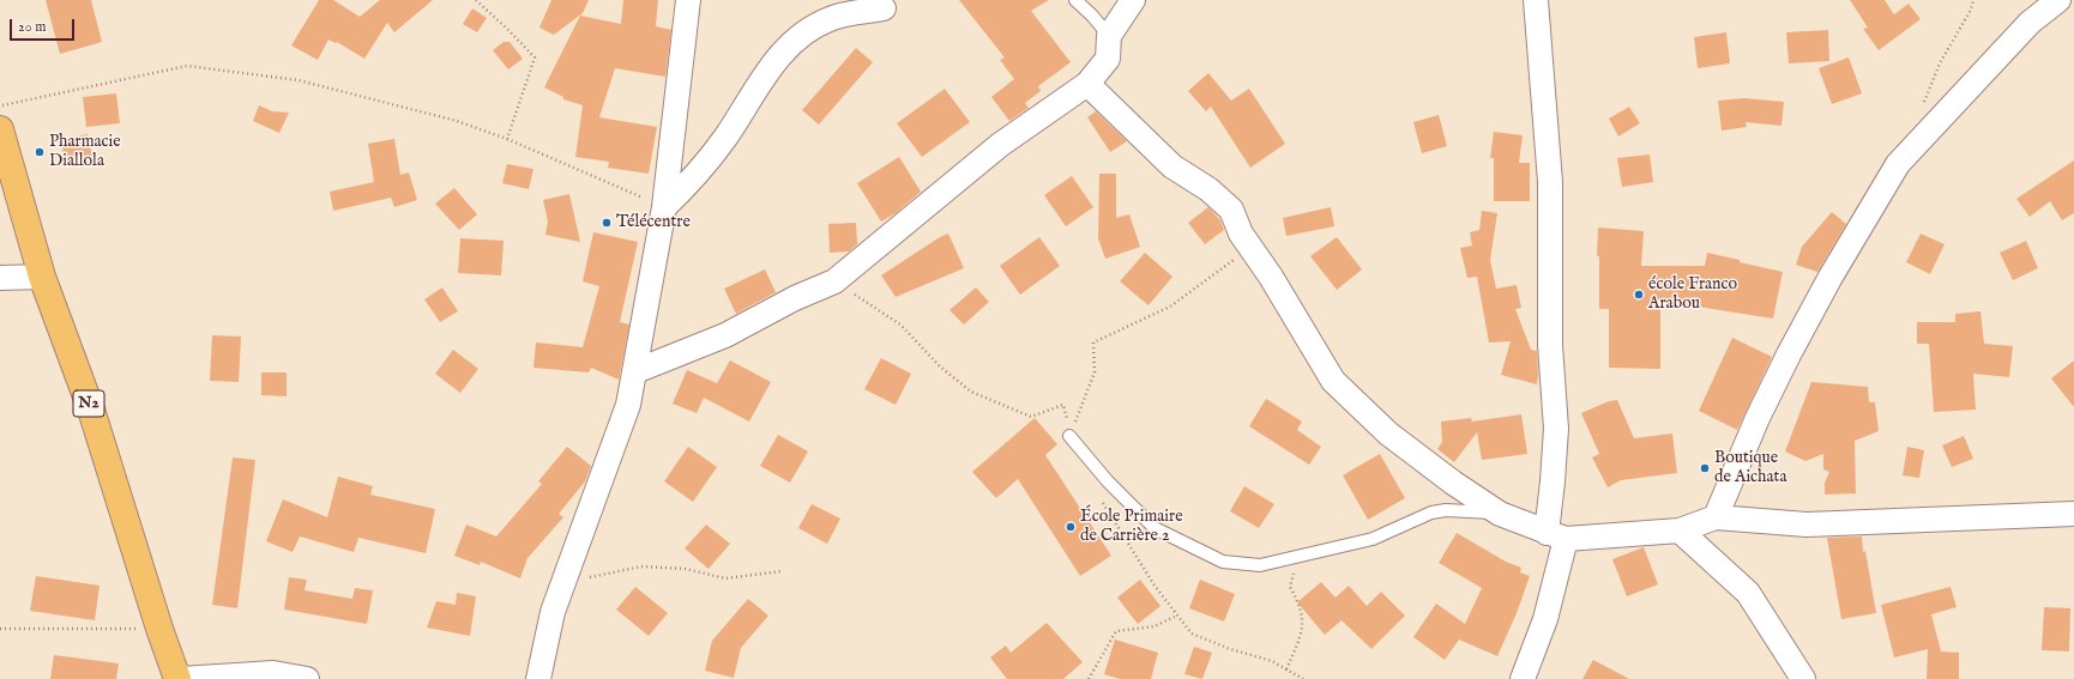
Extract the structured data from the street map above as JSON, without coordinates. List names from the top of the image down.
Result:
{
  "streets": {
    "highway": ["N2"]
  },
  "places": [
    "Pharmacie Diallola",
    "Télécentre",
    "école Franco Arabou",
    "Boutique de Aichata",
    "École Primaire de Carrière 2"
  ],
  "scale_bar": "20 m"
}
